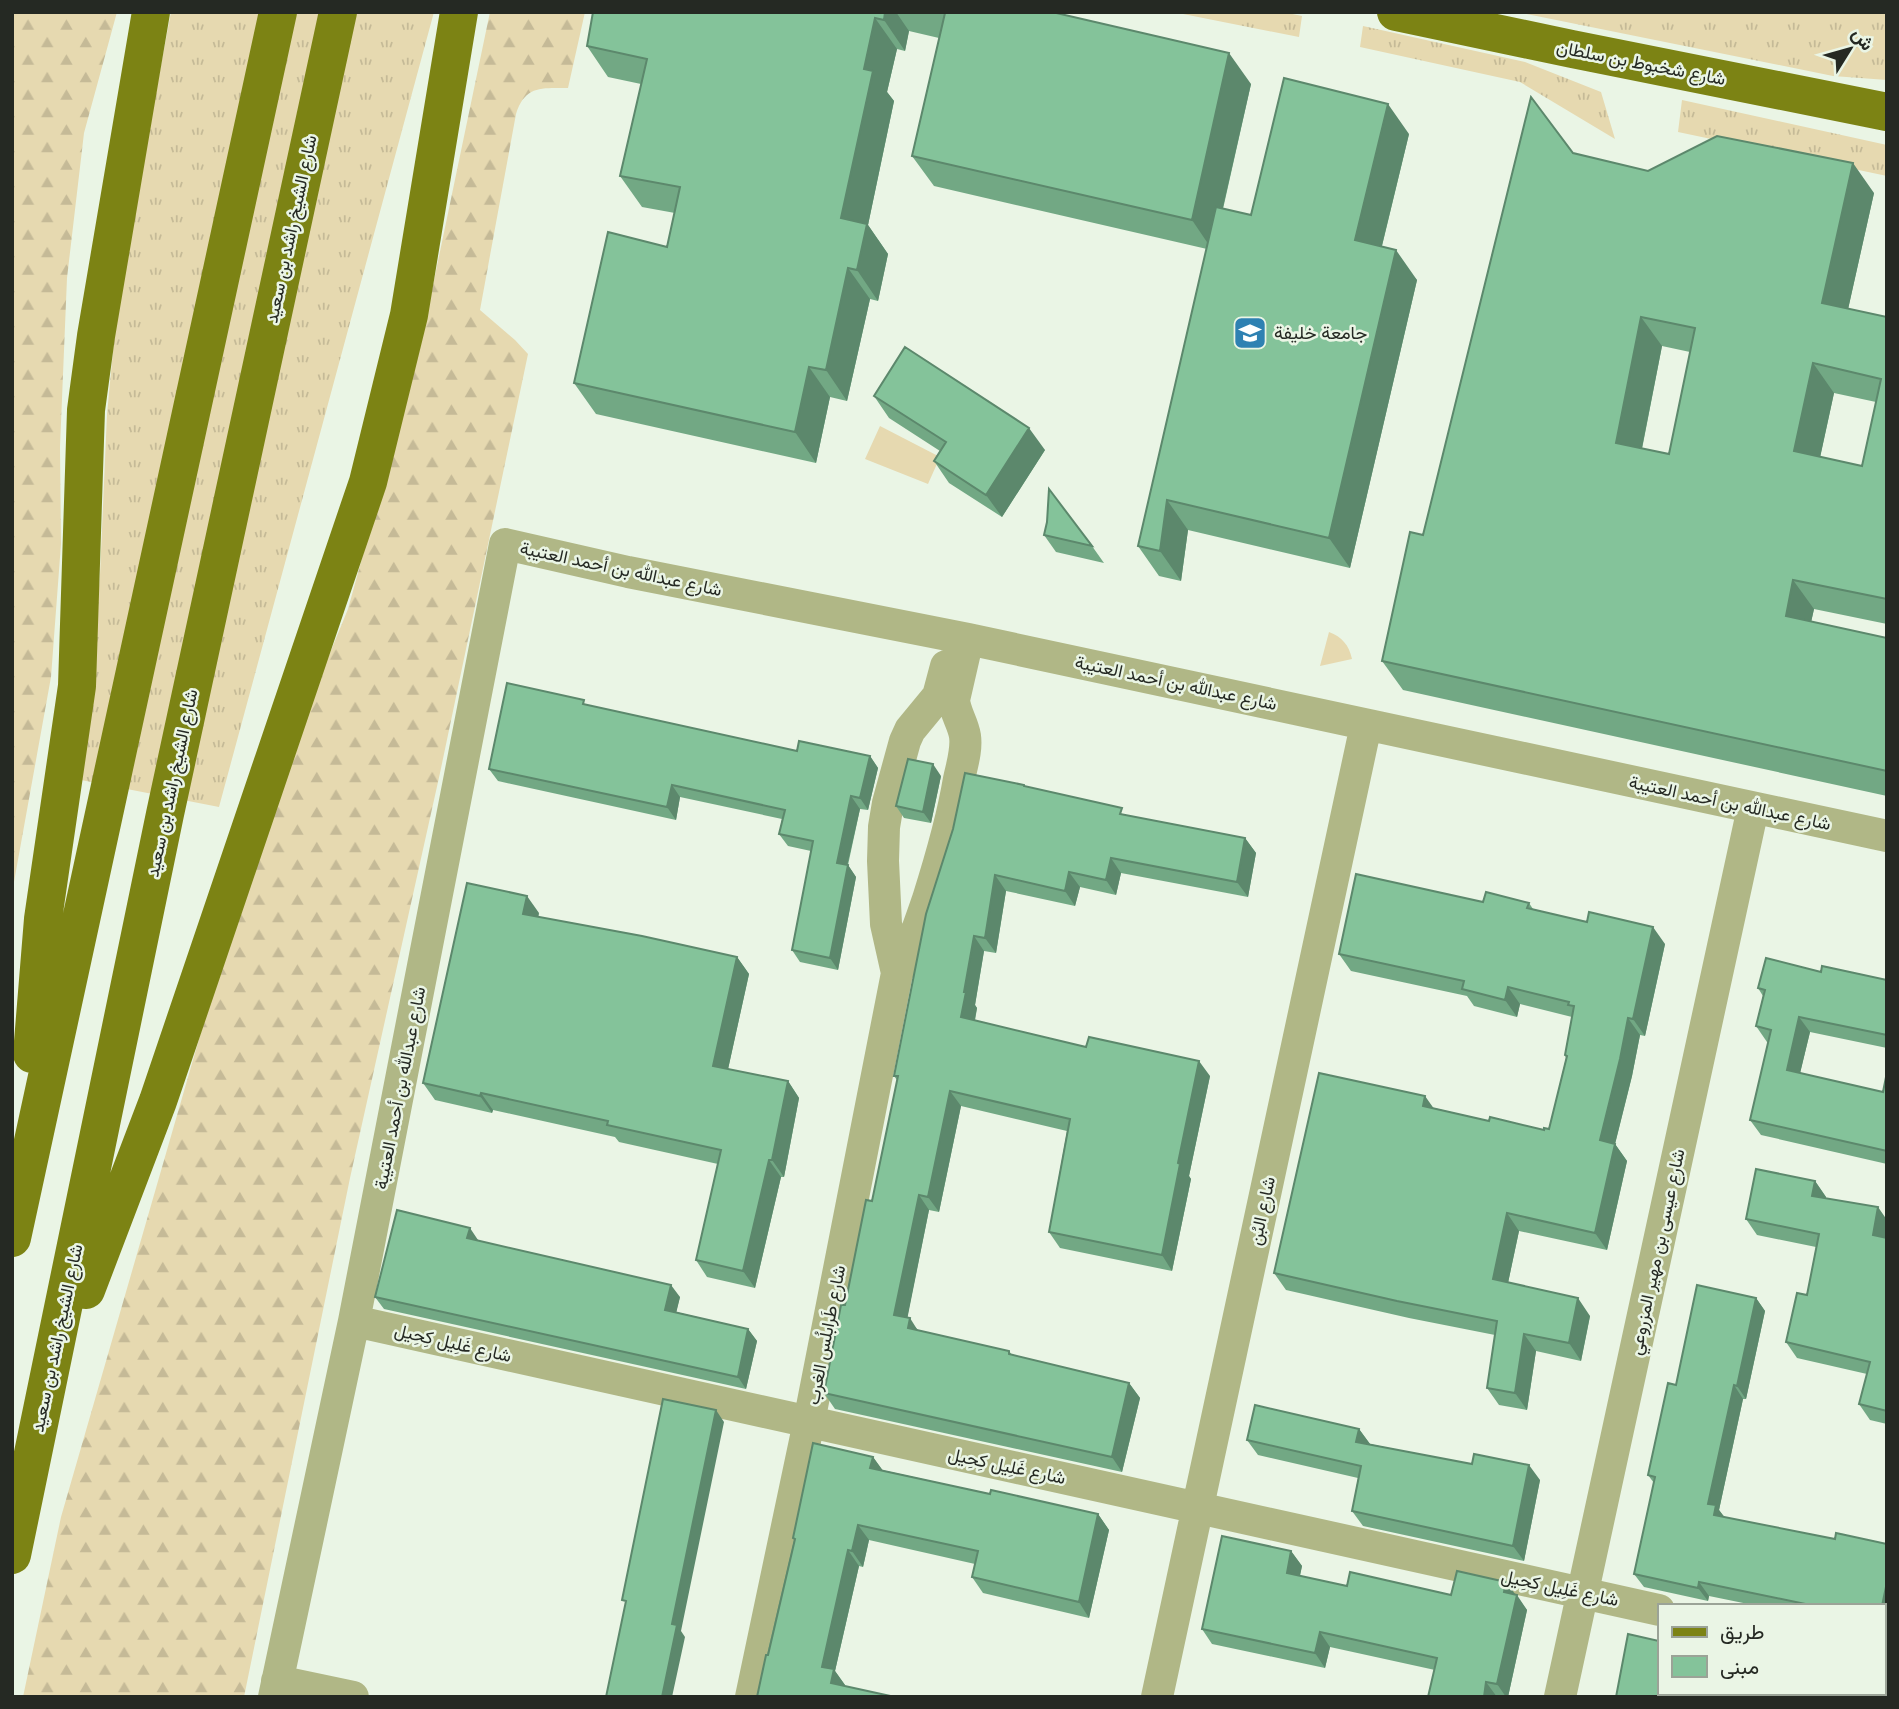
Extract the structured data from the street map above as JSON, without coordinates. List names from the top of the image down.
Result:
{
  "streets": {
    "main road": ["شارع شخبوط بن سلطان", "شارع الشيخ راشد بن سعيد"],
    "street": [
      "شارع عبدالله بن أحمد العتيبة",
      "شارع البُن",
      "شارع عيسى بن مهير المزروعي",
      "شارع طَرابلُس الغرب",
      "شارع غَلِيل كِحِيل"
    ]
  },
  "crossings": [
    ["شارع عبدالله بن أحمد العتيبة", "شارع البُن"],
    ["شارع عبدالله بن أحمد العتيبة", "شارع عيسى بن مهير المزروعي"],
    ["شارع عبدالله بن أحمد العتيبة", "شارع طَرابلُس الغرب"],
    ["شارع عبدالله بن أحمد العتيبة", "شارع غَلِيل كِحِيل"],
    ["شارع البُن", "شارع غَلِيل كِحِيل"],
    ["شارع عيسى بن مهير المزروعي", "شارع غَلِيل كِحِيل"],
    ["شارع طَرابلُس الغرب", "شارع غَلِيل كِحِيل"]
  ],
  "places": {
    "school or university": ["جامعة خليفة"]
  },
  "legend": ["طريق", "مبنى"],
  "north": "top right"
}
